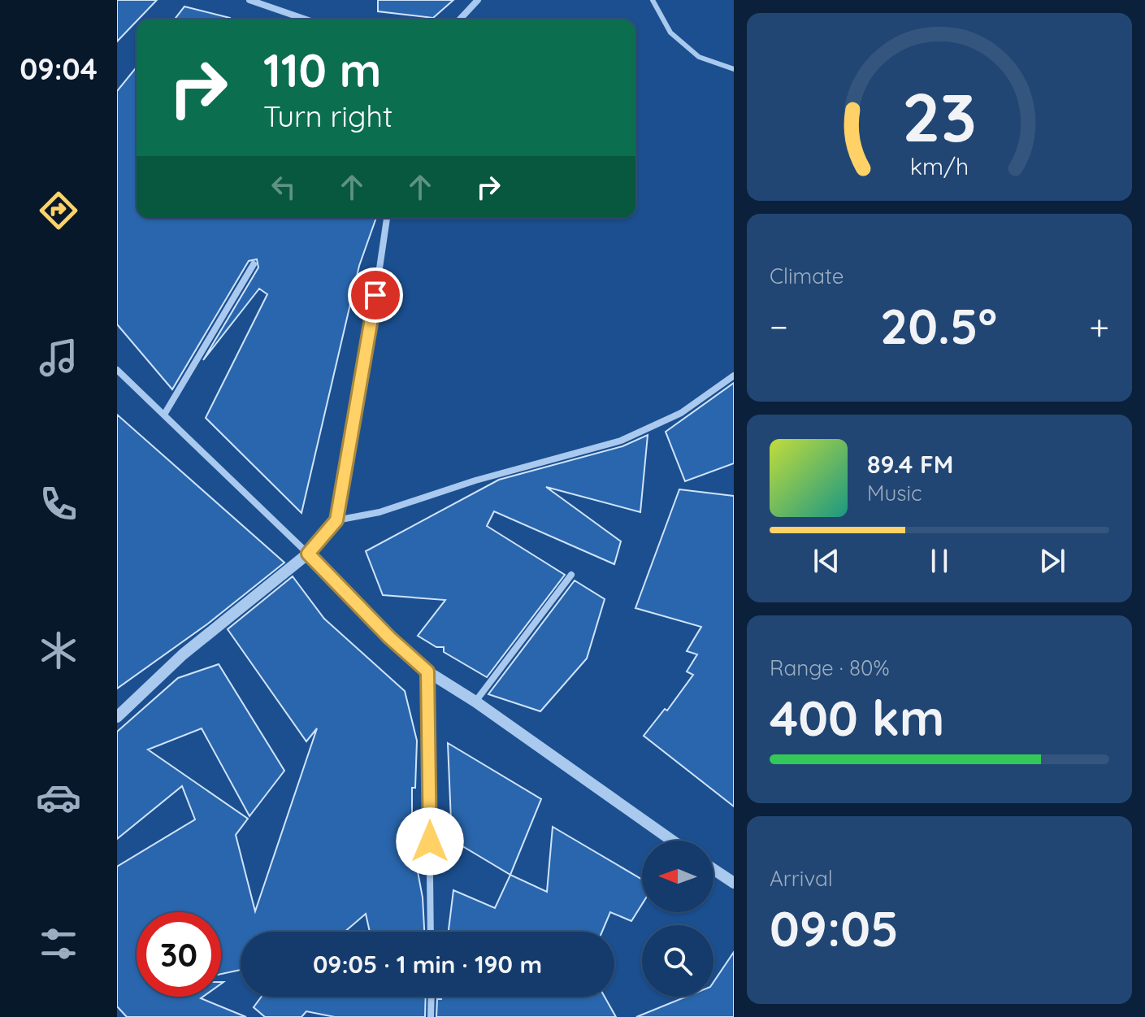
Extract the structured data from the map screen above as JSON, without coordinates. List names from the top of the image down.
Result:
{
  "north": "left",
  "page": {
    "tabs": "09:04",
    "turn": ["110 m", "Turn right"],
    "tile": [
      "Climate",
      ["Range · 80%", "400 km"],
      ["Arrival", "09:05"]
    ],
    "heat": ["−", "20.5°", "+"],
    "song": ["89.4 FM", "Music"],
    "limit": "30",
    "trip": "09:05 · 1 min · 190 m",
    "gauge": ["23", "km/h"]
  }
}
